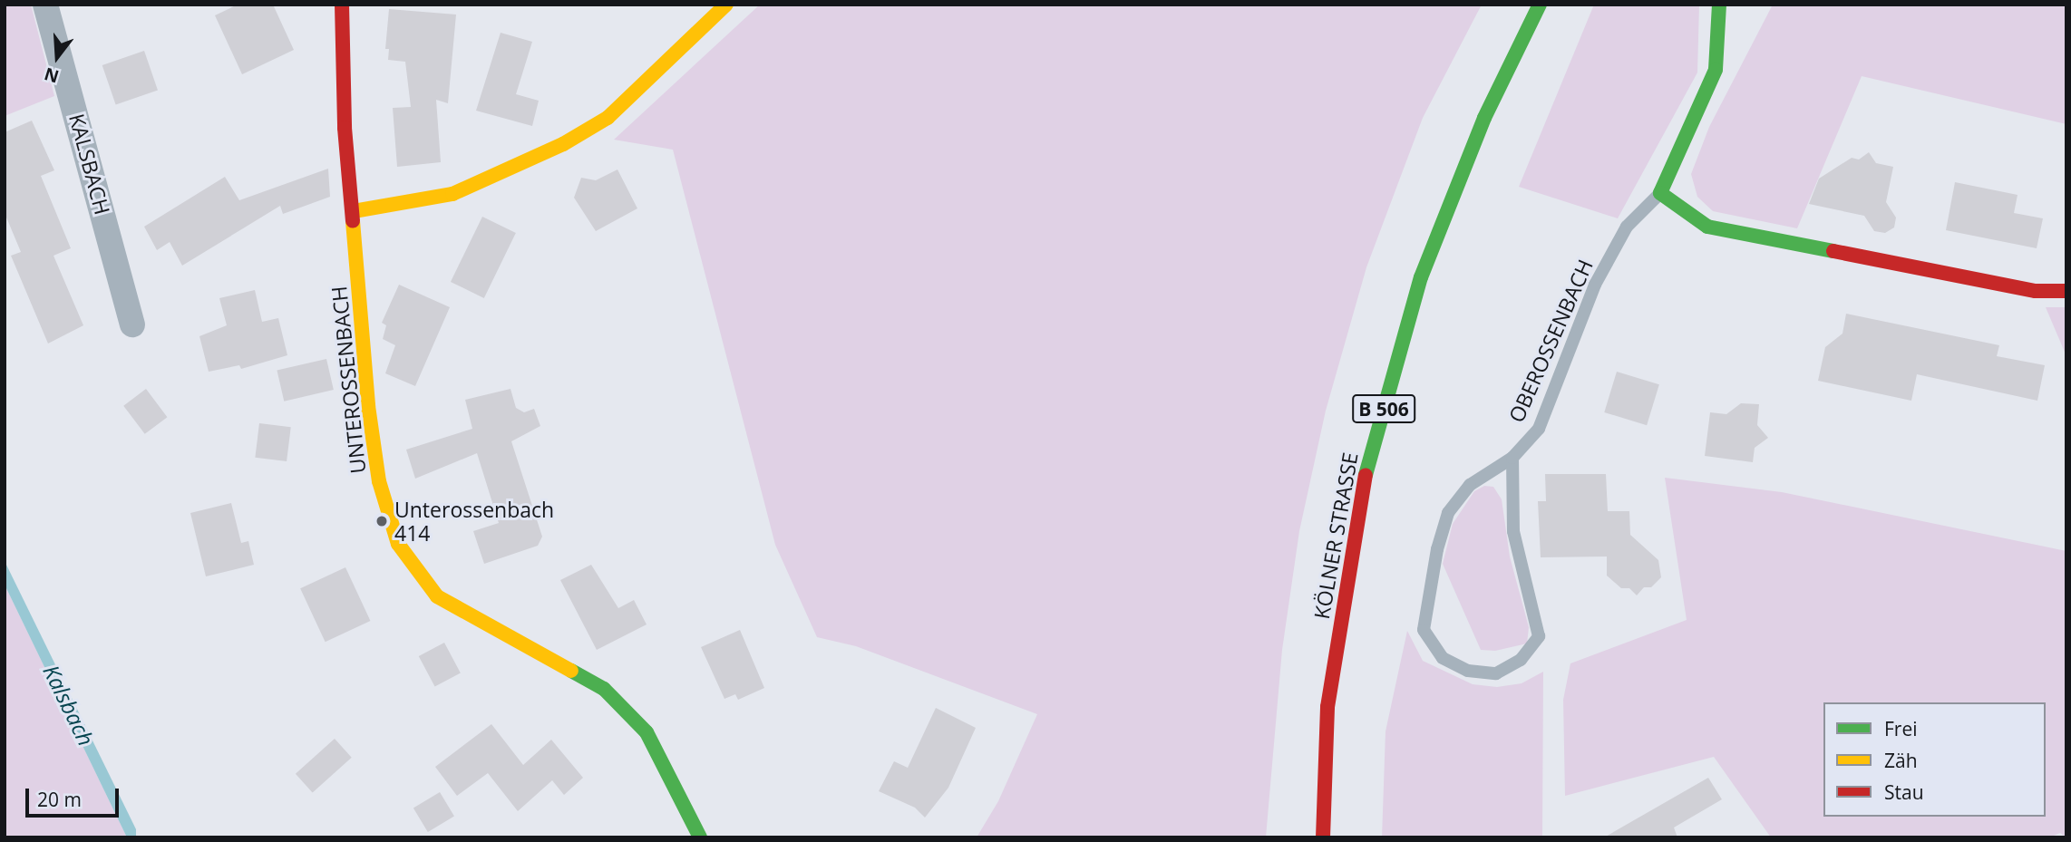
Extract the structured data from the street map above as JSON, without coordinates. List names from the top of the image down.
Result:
{
  "streets": {
    "street": [
      "KALSBACH",
      "OBEROSSENBACH",
      "UNTEROSSENBACH",
      "B 506",
      "KÖLNER STRASSE"
    ]
  },
  "water": ["Kalsbach"],
  "places": ["Unterossenbach 414"],
  "legend": ["Frei", "Zäh", "Stau"],
  "scale_bar": "20 m",
  "north": "bottom"
}
